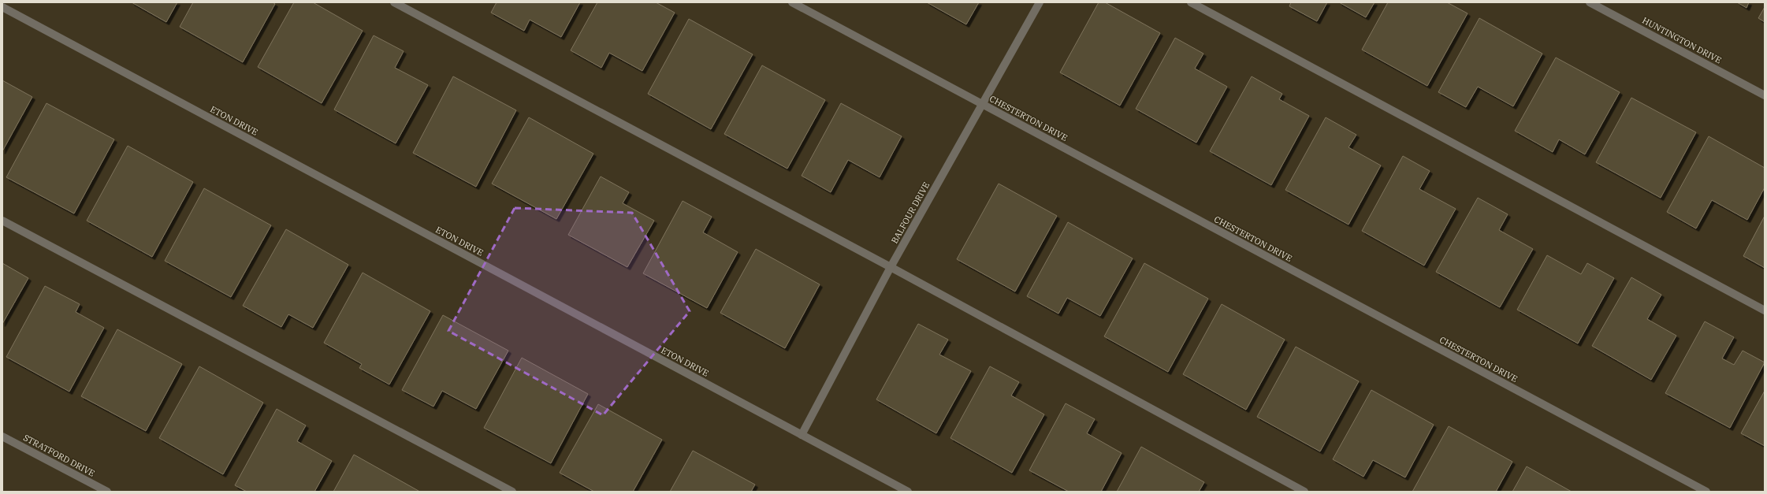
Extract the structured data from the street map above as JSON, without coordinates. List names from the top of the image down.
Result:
{
  "streets": {
    "street": [
      "HUNTINGTON DRIVE",
      "CHESTERTON DRIVE",
      "ETON DRIVE",
      "BALFOUR DRIVE",
      "STRATFORD DRIVE"
    ]
  },
  "crossings": [
    ["CHESTERTON DRIVE", "BALFOUR DRIVE"],
    ["ETON DRIVE", "BALFOUR DRIVE"]
  ]
}
